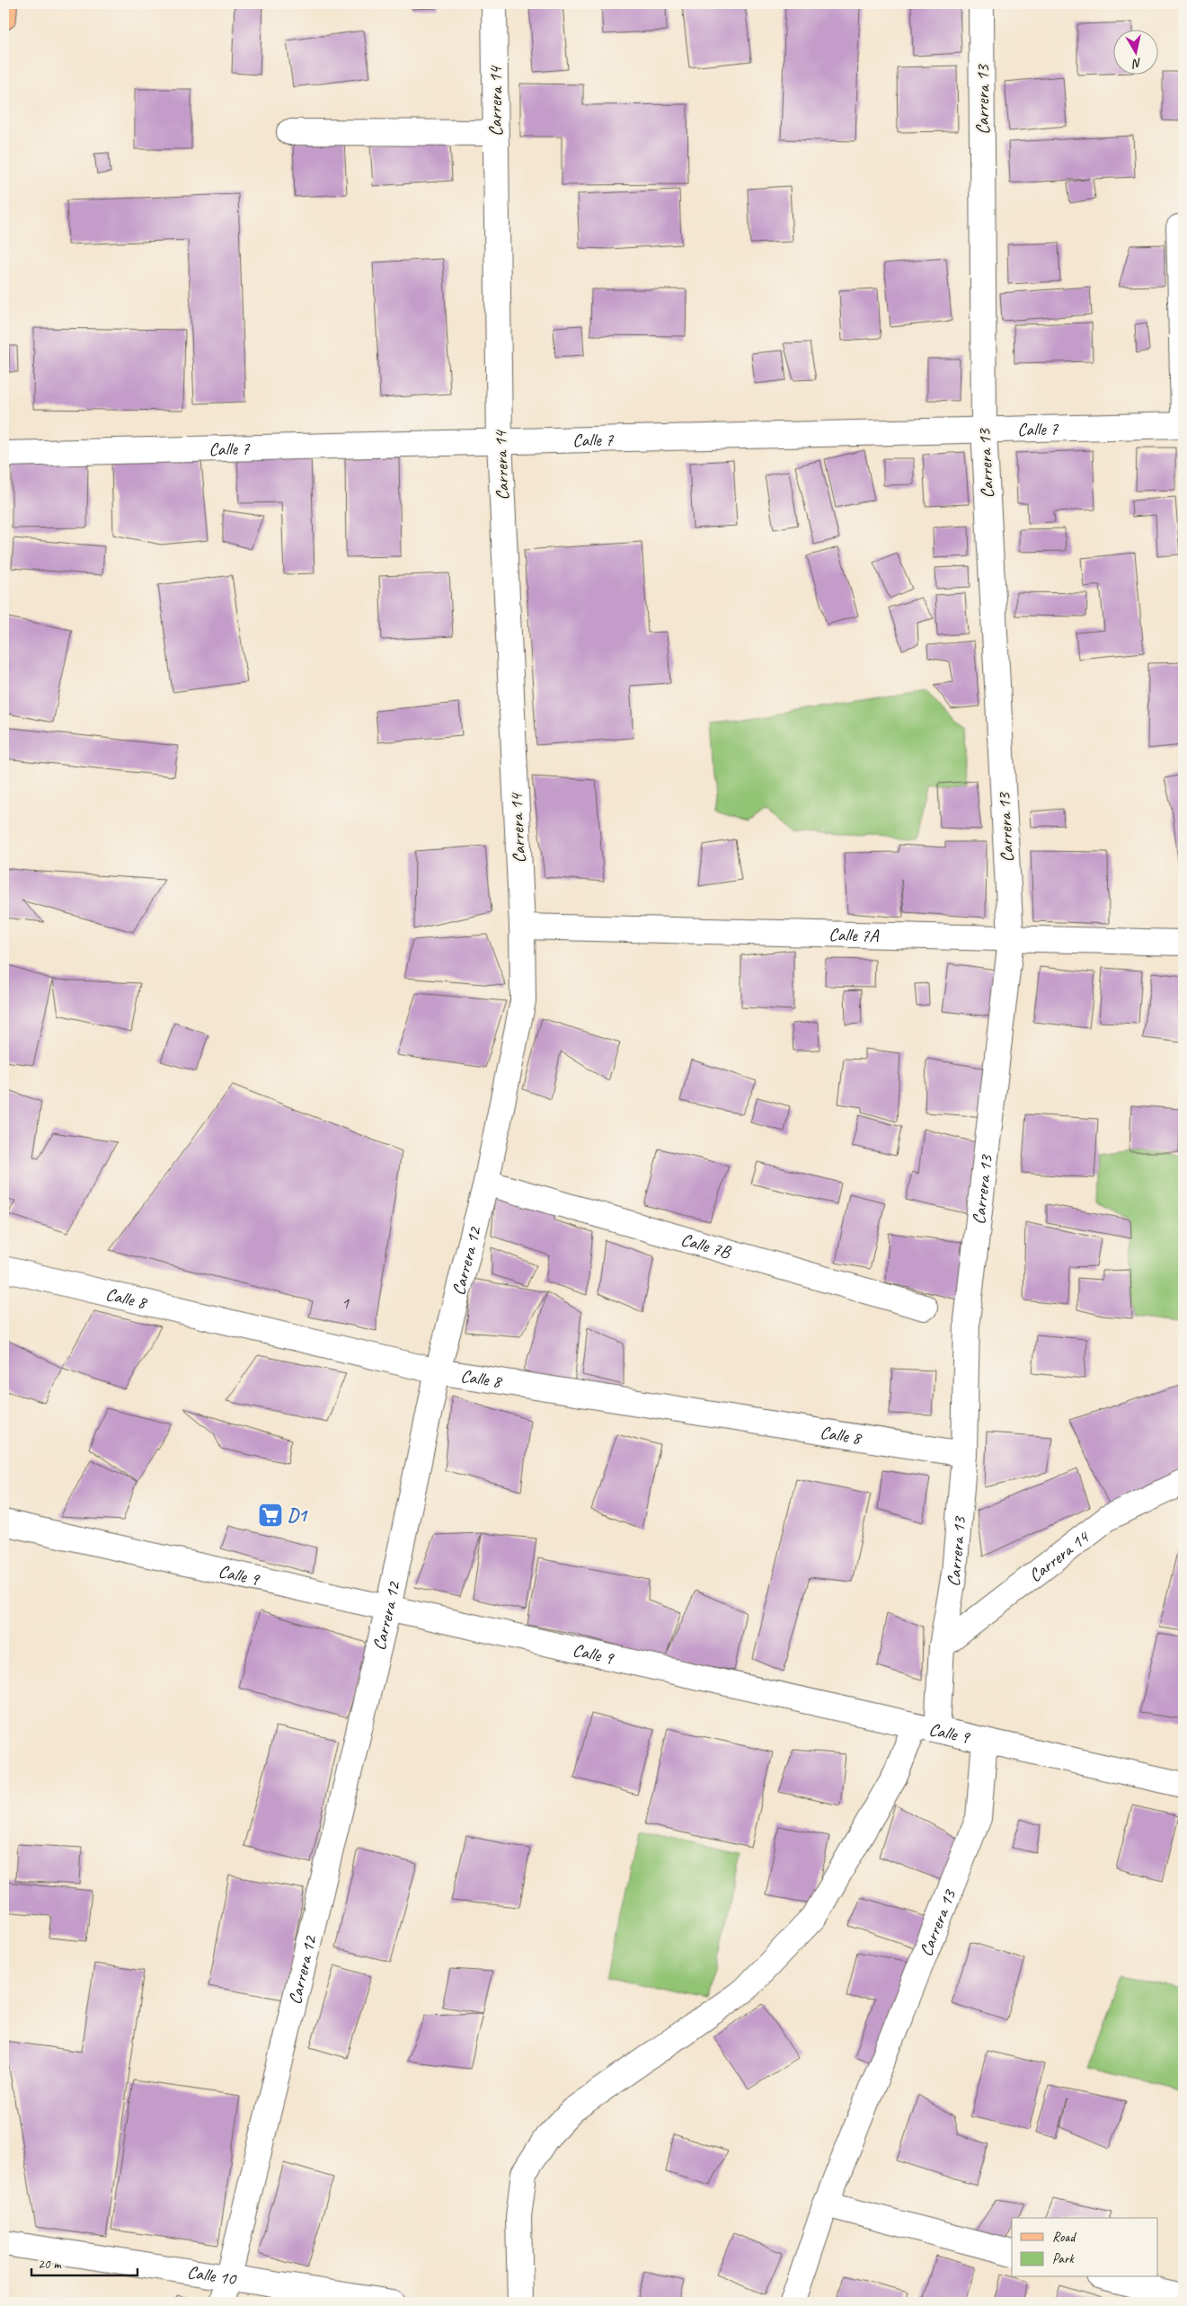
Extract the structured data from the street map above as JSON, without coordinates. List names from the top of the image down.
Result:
{
  "streets": {
    "street": [
      "Carrera 13",
      "Carrera 14",
      "Calle 7",
      "Calle 7A",
      "Calle 7B",
      "Carrera 12",
      "Calle 8",
      "Calle 9",
      "Calle 10"
    ]
  },
  "crossings": [
    ["Carrera 13", "Carrera 14"],
    ["Carrera 13", "Calle 7"],
    ["Carrera 13", "Calle 7A"],
    ["Carrera 13", "Calle 8"],
    ["Carrera 13", "Calle 9"],
    ["Carrera 14", "Calle 7"],
    ["Carrera 14", "Calle 7A"],
    ["Carrera 14", "Carrera 12"],
    ["Calle 7A", "Carrera 12"],
    ["Calle 7B", "Carrera 12"],
    ["Carrera 12", "Calle 8"],
    ["Carrera 12", "Calle 9"],
    ["Carrera 12", "Calle 10"]
  ],
  "places": {
    "supermarket": ["D1"]
  },
  "house_numbers": ["1"],
  "legend": ["Road", "Park"],
  "scale_bar": "20 m",
  "north": "bottom"
}
